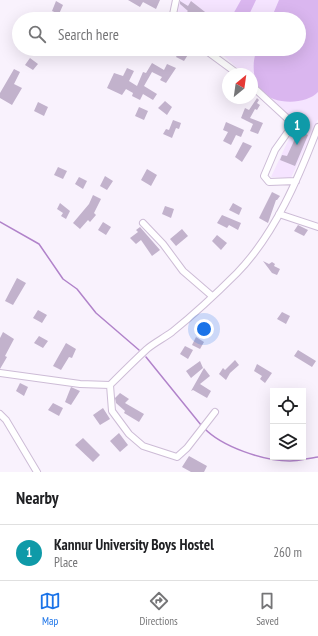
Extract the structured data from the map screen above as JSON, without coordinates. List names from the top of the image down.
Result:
{
  "north": "top right",
  "page": {
    "search": "Search here",
    "pins": "1",
    "heading": "Nearby",
    "list": [
      {
        "mark": "1",
        "name": "Kannur University Boys Hostel",
        "note": "Place",
        "value": "260 m"
      }
    ],
    "nav": ["Map", "Directions", "Saved"]
  }
}
